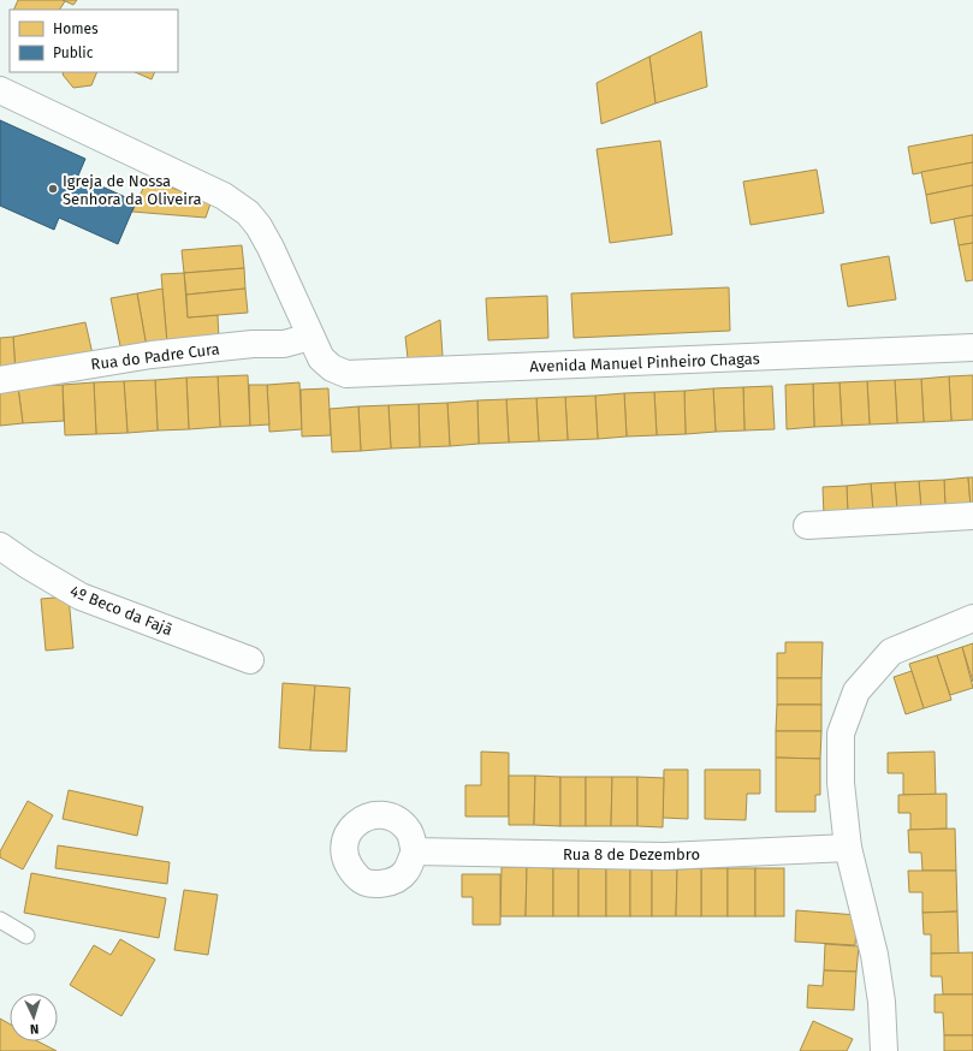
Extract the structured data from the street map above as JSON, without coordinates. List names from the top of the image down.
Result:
{
  "streets": {
    "street": [
      "Rua do Padre Cura",
      "Avenida Manuel Pinheiro Chagas",
      "4º Beco da Fajã",
      "Rua 8 de Dezembro"
    ]
  },
  "crossings": [
    ["Rua do Padre Cura", "Avenida Manuel Pinheiro Chagas"]
  ],
  "places": ["Igreja de Nossa Senhora da Oliveira"],
  "legend": ["Homes", "Public"],
  "north": "bottom"
}
